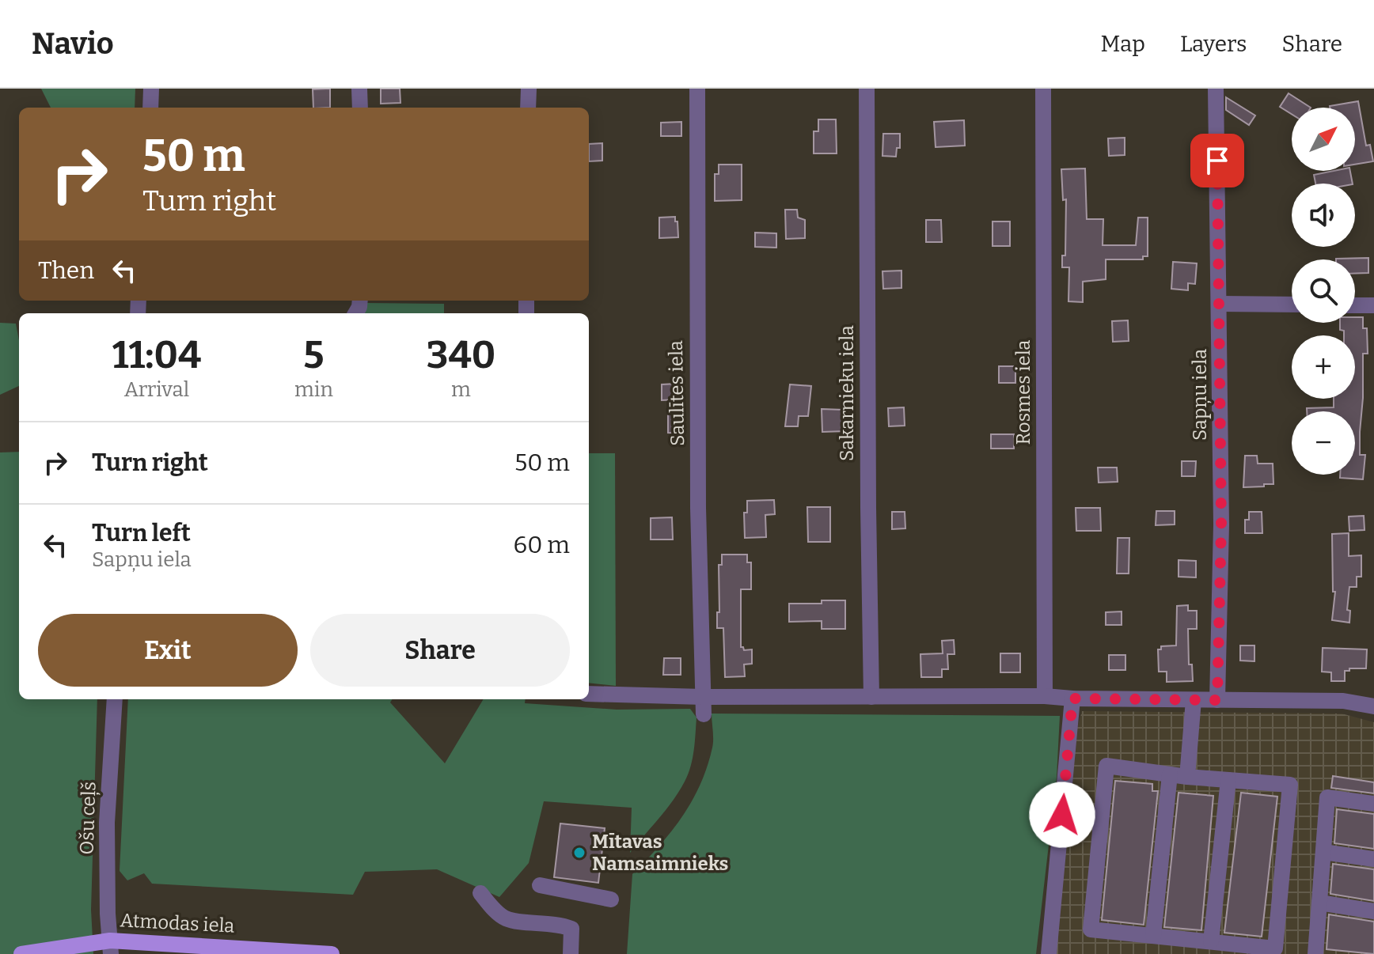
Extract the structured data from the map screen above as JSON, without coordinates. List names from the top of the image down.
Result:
{
  "streets": {
    "main road": ["Atmodas iela"],
    "street": [
      "Rosmes iela",
      "Saulītes iela",
      "Sakarnieku iela",
      "Sapņu iela",
      "Ošu ceļš"
    ]
  },
  "crossings": [
    ["Ošu ceļš", "Atmodas iela"]
  ],
  "places": ["Mītavas Namsaimnieks"],
  "north": "top right",
  "page": {
    "header": "Navio",
    "nav": ["Map", "Layers", "Share"],
    "map_buttons": ["+", "−"],
    "turn": ["50 m", "Turn right"],
    "then": "Then",
    "eta": [
      "11:04",
      "Arrival",
      "5",
      "min",
      "340",
      "m"
    ],
    "list": [
      {
        "name": "Turn right",
        "value": "50 m"
      },
      {
        "name": "Turn left",
        "note": "Sapņu iela",
        "value": "60 m"
      }
    ],
    "buttons": ["Exit", "Share"]
  }
}
